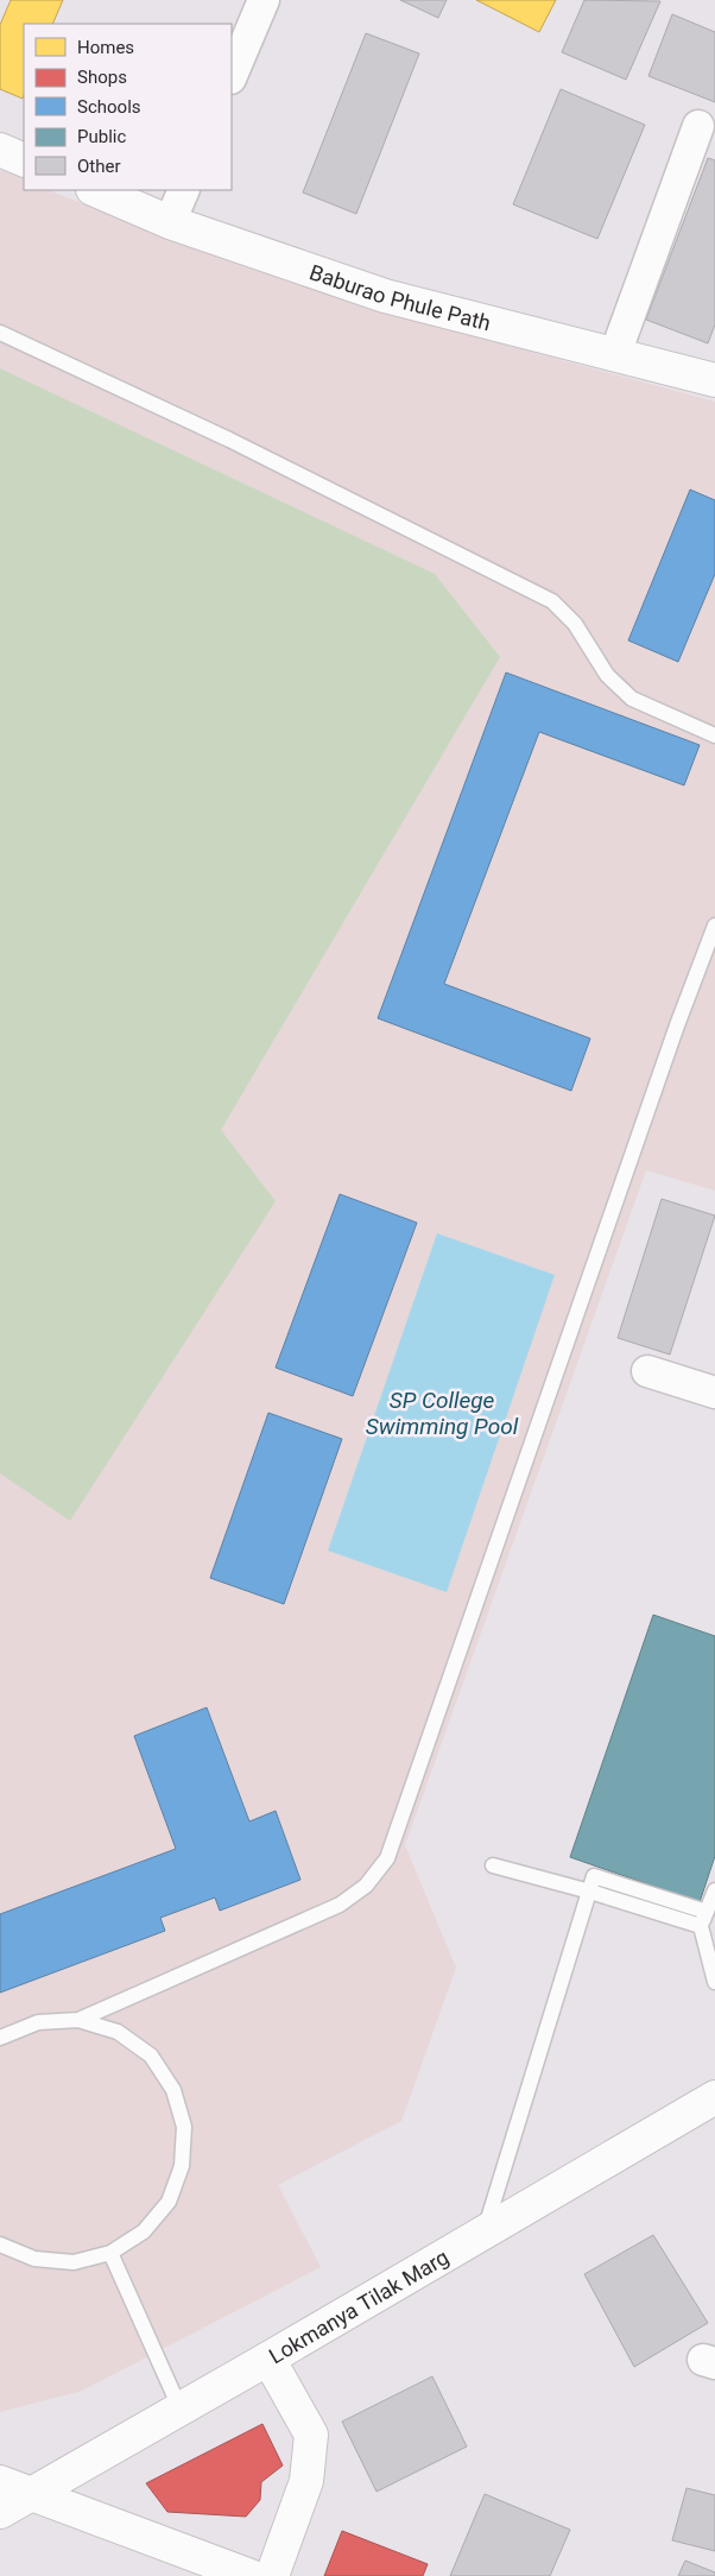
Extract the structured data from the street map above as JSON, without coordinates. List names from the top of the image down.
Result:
{
  "streets": {
    "street": ["Baburao Phule Path", "Lokmanya Tilak Marg"]
  },
  "water": ["SP College Swimming Pool"],
  "legend": [
    "Homes",
    "Shops",
    "Schools",
    "Public",
    "Other"
  ]
}
